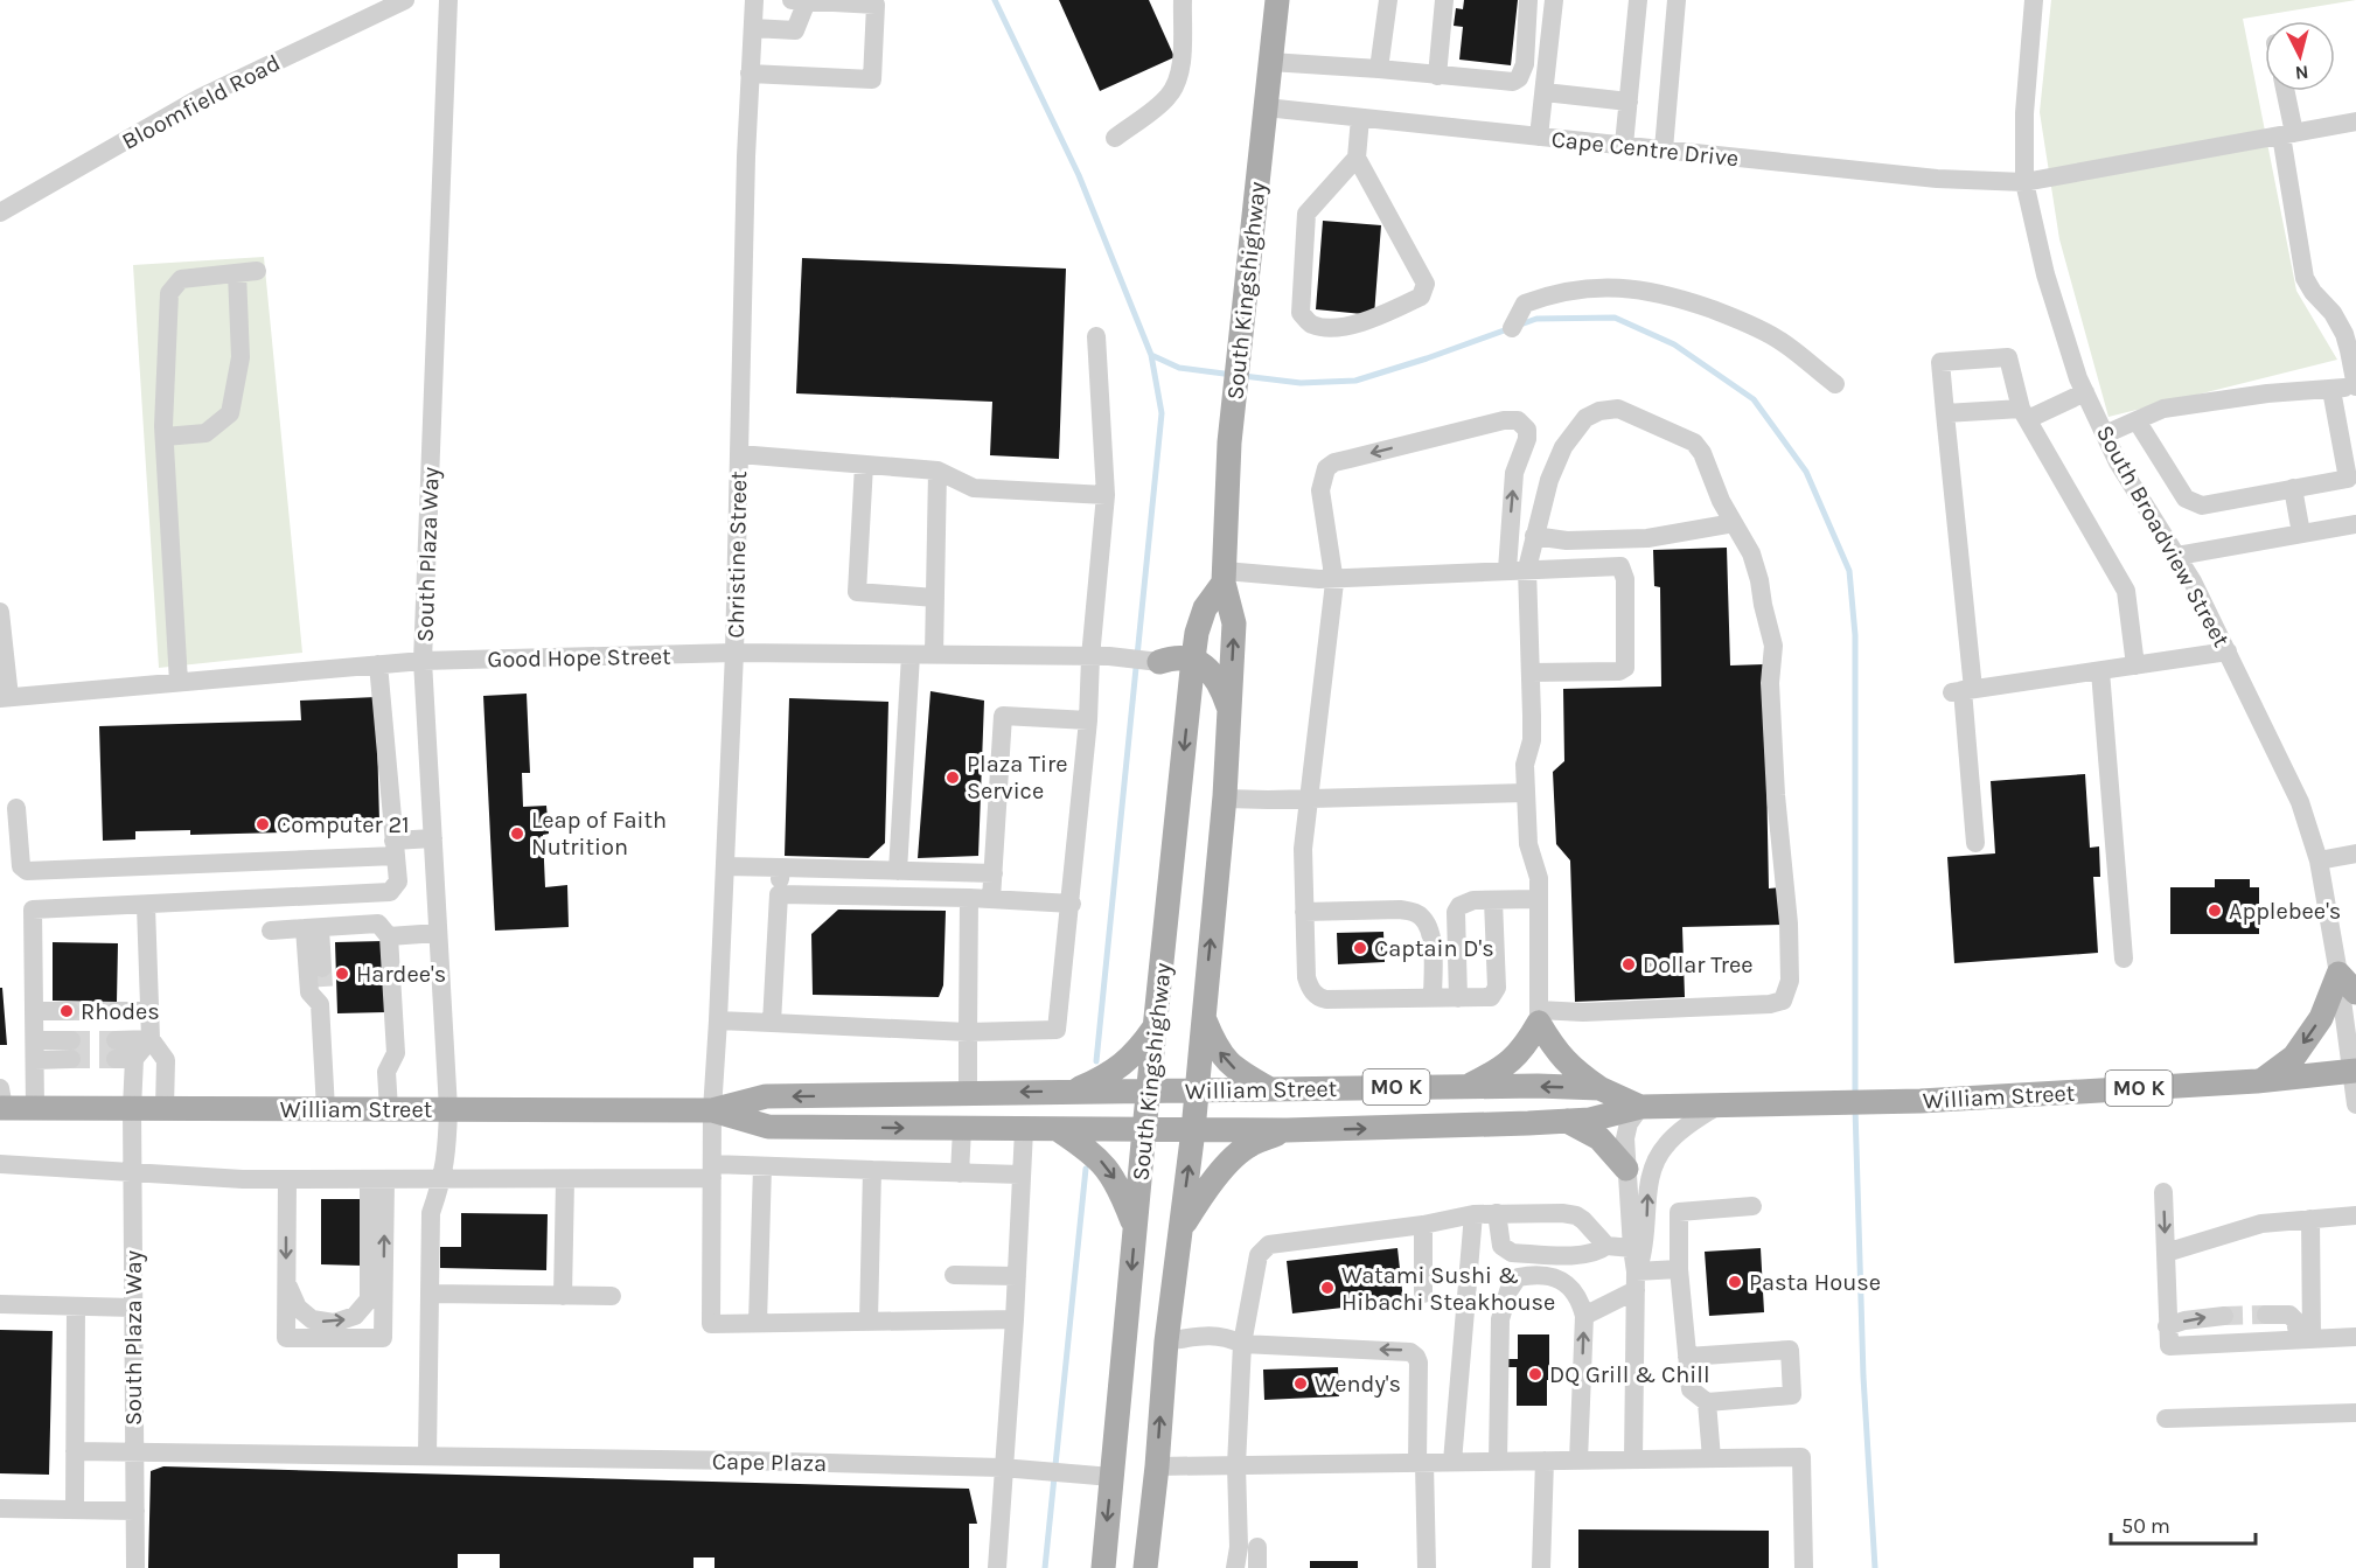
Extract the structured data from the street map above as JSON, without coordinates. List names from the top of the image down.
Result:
{
  "streets": {
    "main road": ["South Kingshighway", "MO K", "William Street"],
    "street": [
      "Bloomfield Road",
      "Cape Centre Drive",
      "South Broadview Street",
      "South Plaza Way",
      "Christine Street",
      "Good Hope Street",
      "Cape Plaza"
    ]
  },
  "crossings": [
    ["Cape Centre Drive", "South Kingshighway"],
    ["Cape Centre Drive", "South Broadview Street"],
    ["South Kingshighway", "William Street"],
    ["South Kingshighway", "Cape Plaza"],
    ["South Broadview Street", "William Street"],
    ["South Plaza Way", "Good Hope Street"],
    ["South Plaza Way", "William Street"],
    ["South Plaza Way", "Cape Plaza"],
    ["Christine Street", "Good Hope Street"],
    ["Christine Street", "William Street"]
  ],
  "places": [
    "Plaza Tire Service",
    "Computer 21",
    "Leap of Faith Nutrition",
    "Applebee's",
    "Captain D's",
    "Dollar Tree",
    "Hardee's",
    "Rhodes",
    "Pasta House",
    "Watami Sushi & Hibachi Steakhouse",
    "DQ Grill & Chill",
    "Wendy's"
  ],
  "scale_bar": "50 m",
  "north": "bottom"
}
